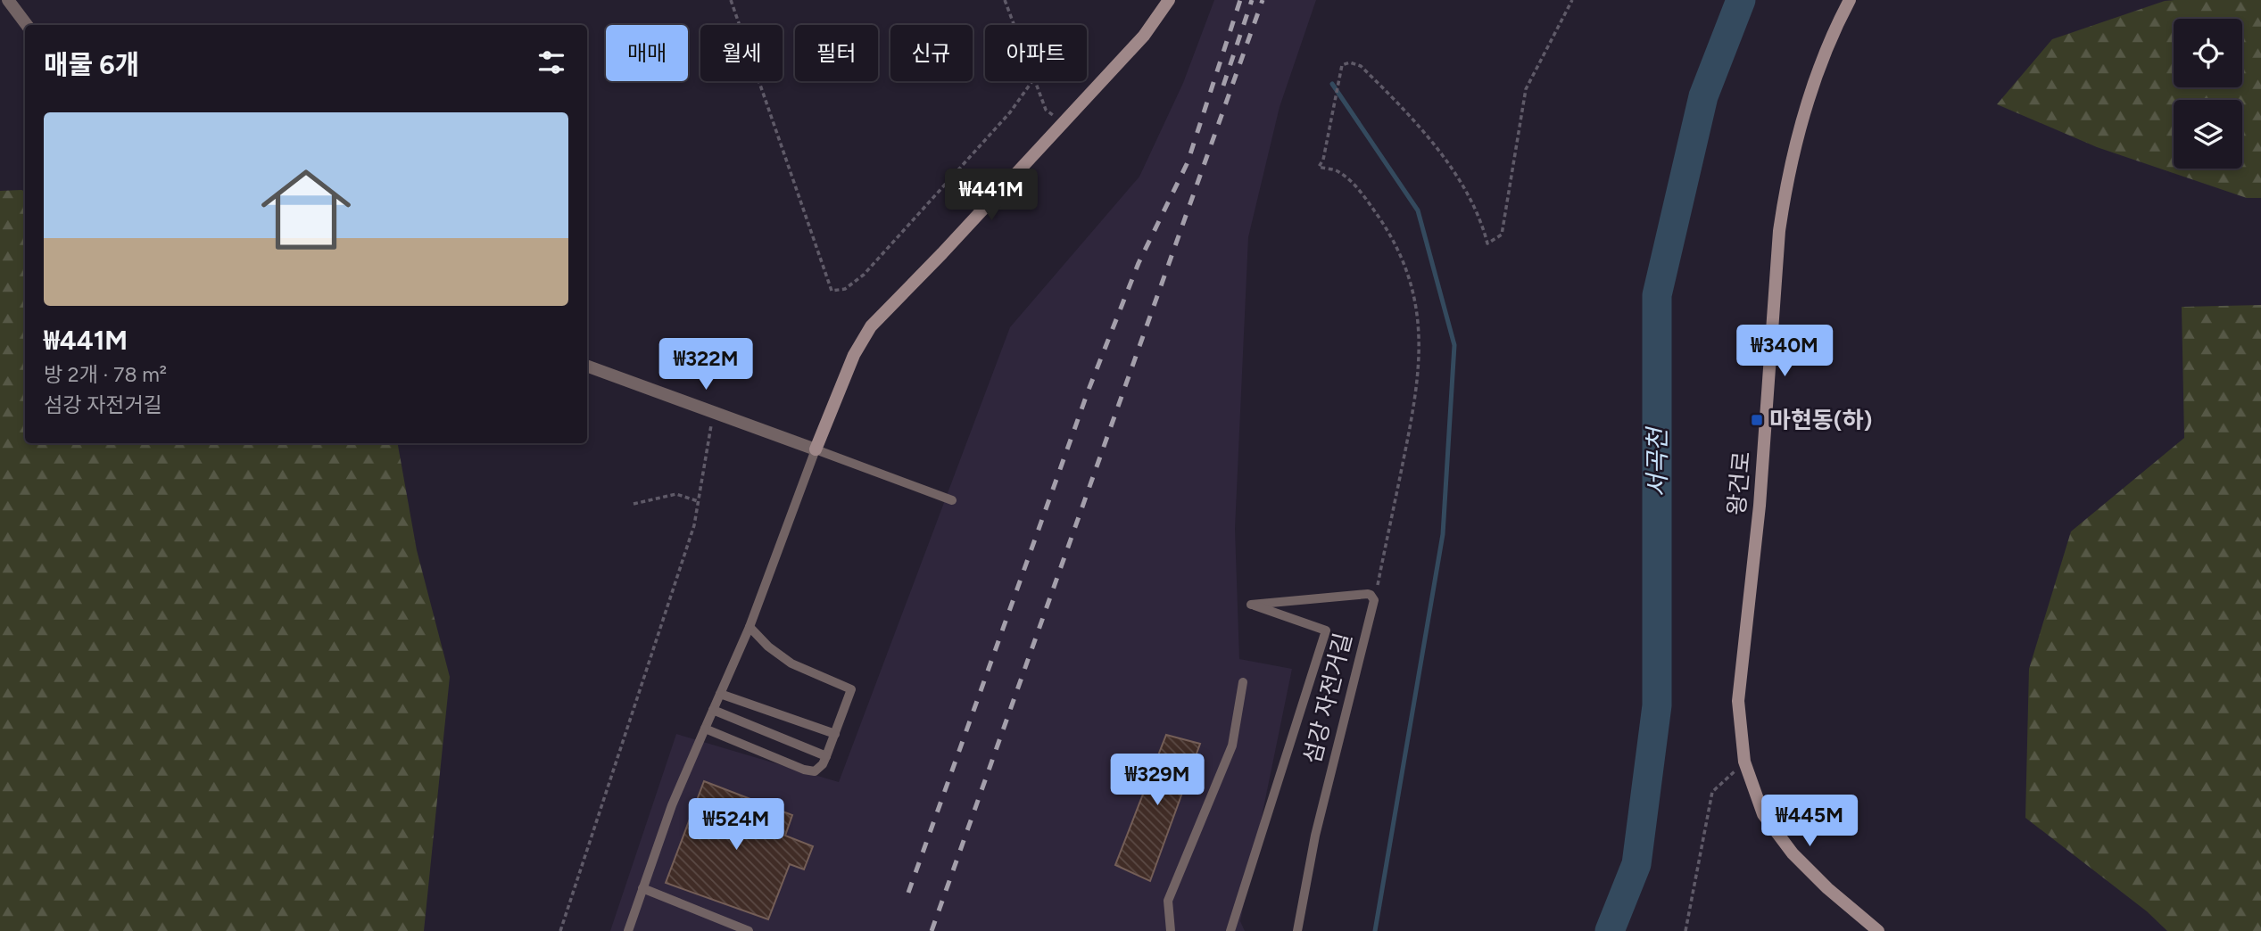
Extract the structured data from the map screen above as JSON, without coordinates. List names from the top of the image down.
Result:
{
  "streets": {
    "street": ["왕건로"],
    "lane": ["섬강 자전거길"]
  },
  "water": ["서곡천"],
  "places": {
    "transit": ["마현동(하)"]
  },
  "page": {
    "chip": [
      "매매",
      "월세",
      "필터",
      "신규",
      "아파트"
    ],
    "heading": "매물 6개",
    "list": [
      {
        "name": "₩441M",
        "note": "방 2개 · 78 m² · 섬강 자전거길"
      }
    ],
    "price": [
      "₩441M",
      "₩340M",
      "₩322M",
      "₩329M",
      "₩445M",
      "₩524M"
    ]
  }
}
